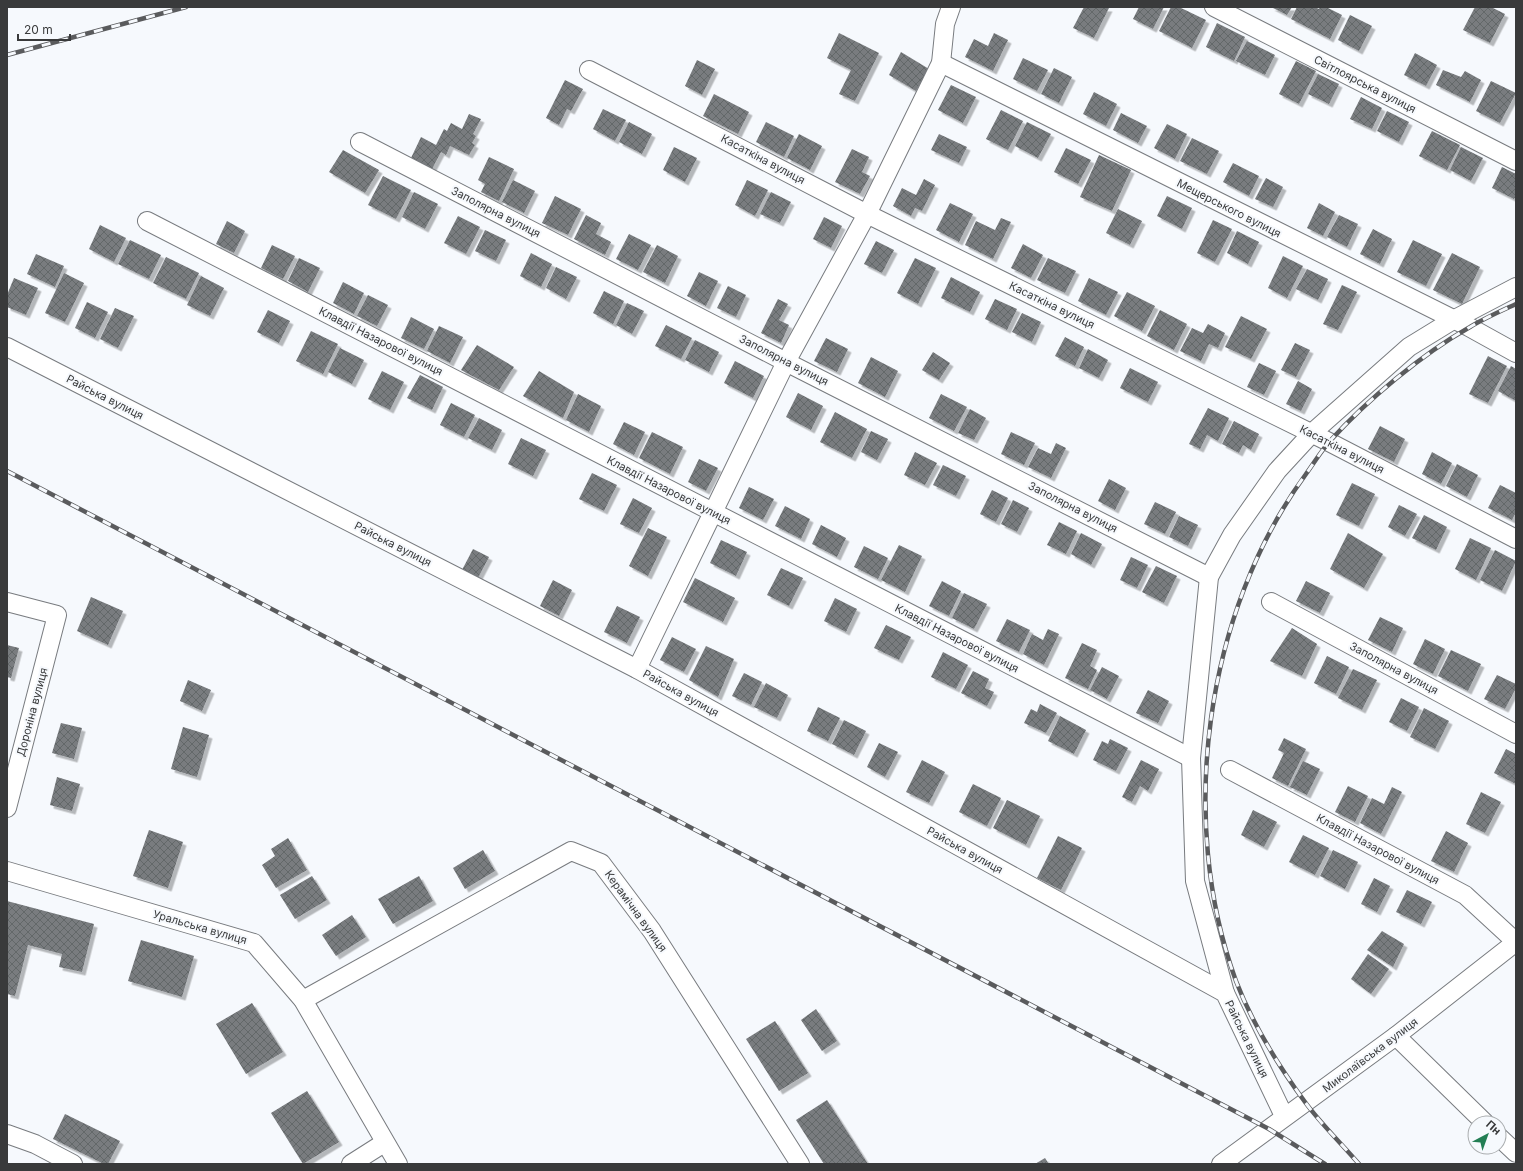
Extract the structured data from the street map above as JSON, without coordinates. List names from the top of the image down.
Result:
{
  "streets": {
    "street": [
      "Світлоярська вулиця",
      "Касаткіна вулиця",
      "Мещерського вулиця",
      "Заполярна вулиця",
      "Клавдії Назарової вулиця",
      "Райська вулиця",
      "Дороніна вулиця",
      "Керамічна вулиця",
      "Уральська вулиця",
      "Миколаївська вулиця"
    ]
  },
  "crossings": [
    ["Клавдії Назарової вулиця", "Миколаївська вулиця"],
    ["Райська вулиця", "Миколаївська вулиця"],
    ["Керамічна вулиця", "Уральська вулиця"]
  ],
  "scale_bar": "20 m",
  "north": "top right"
}
